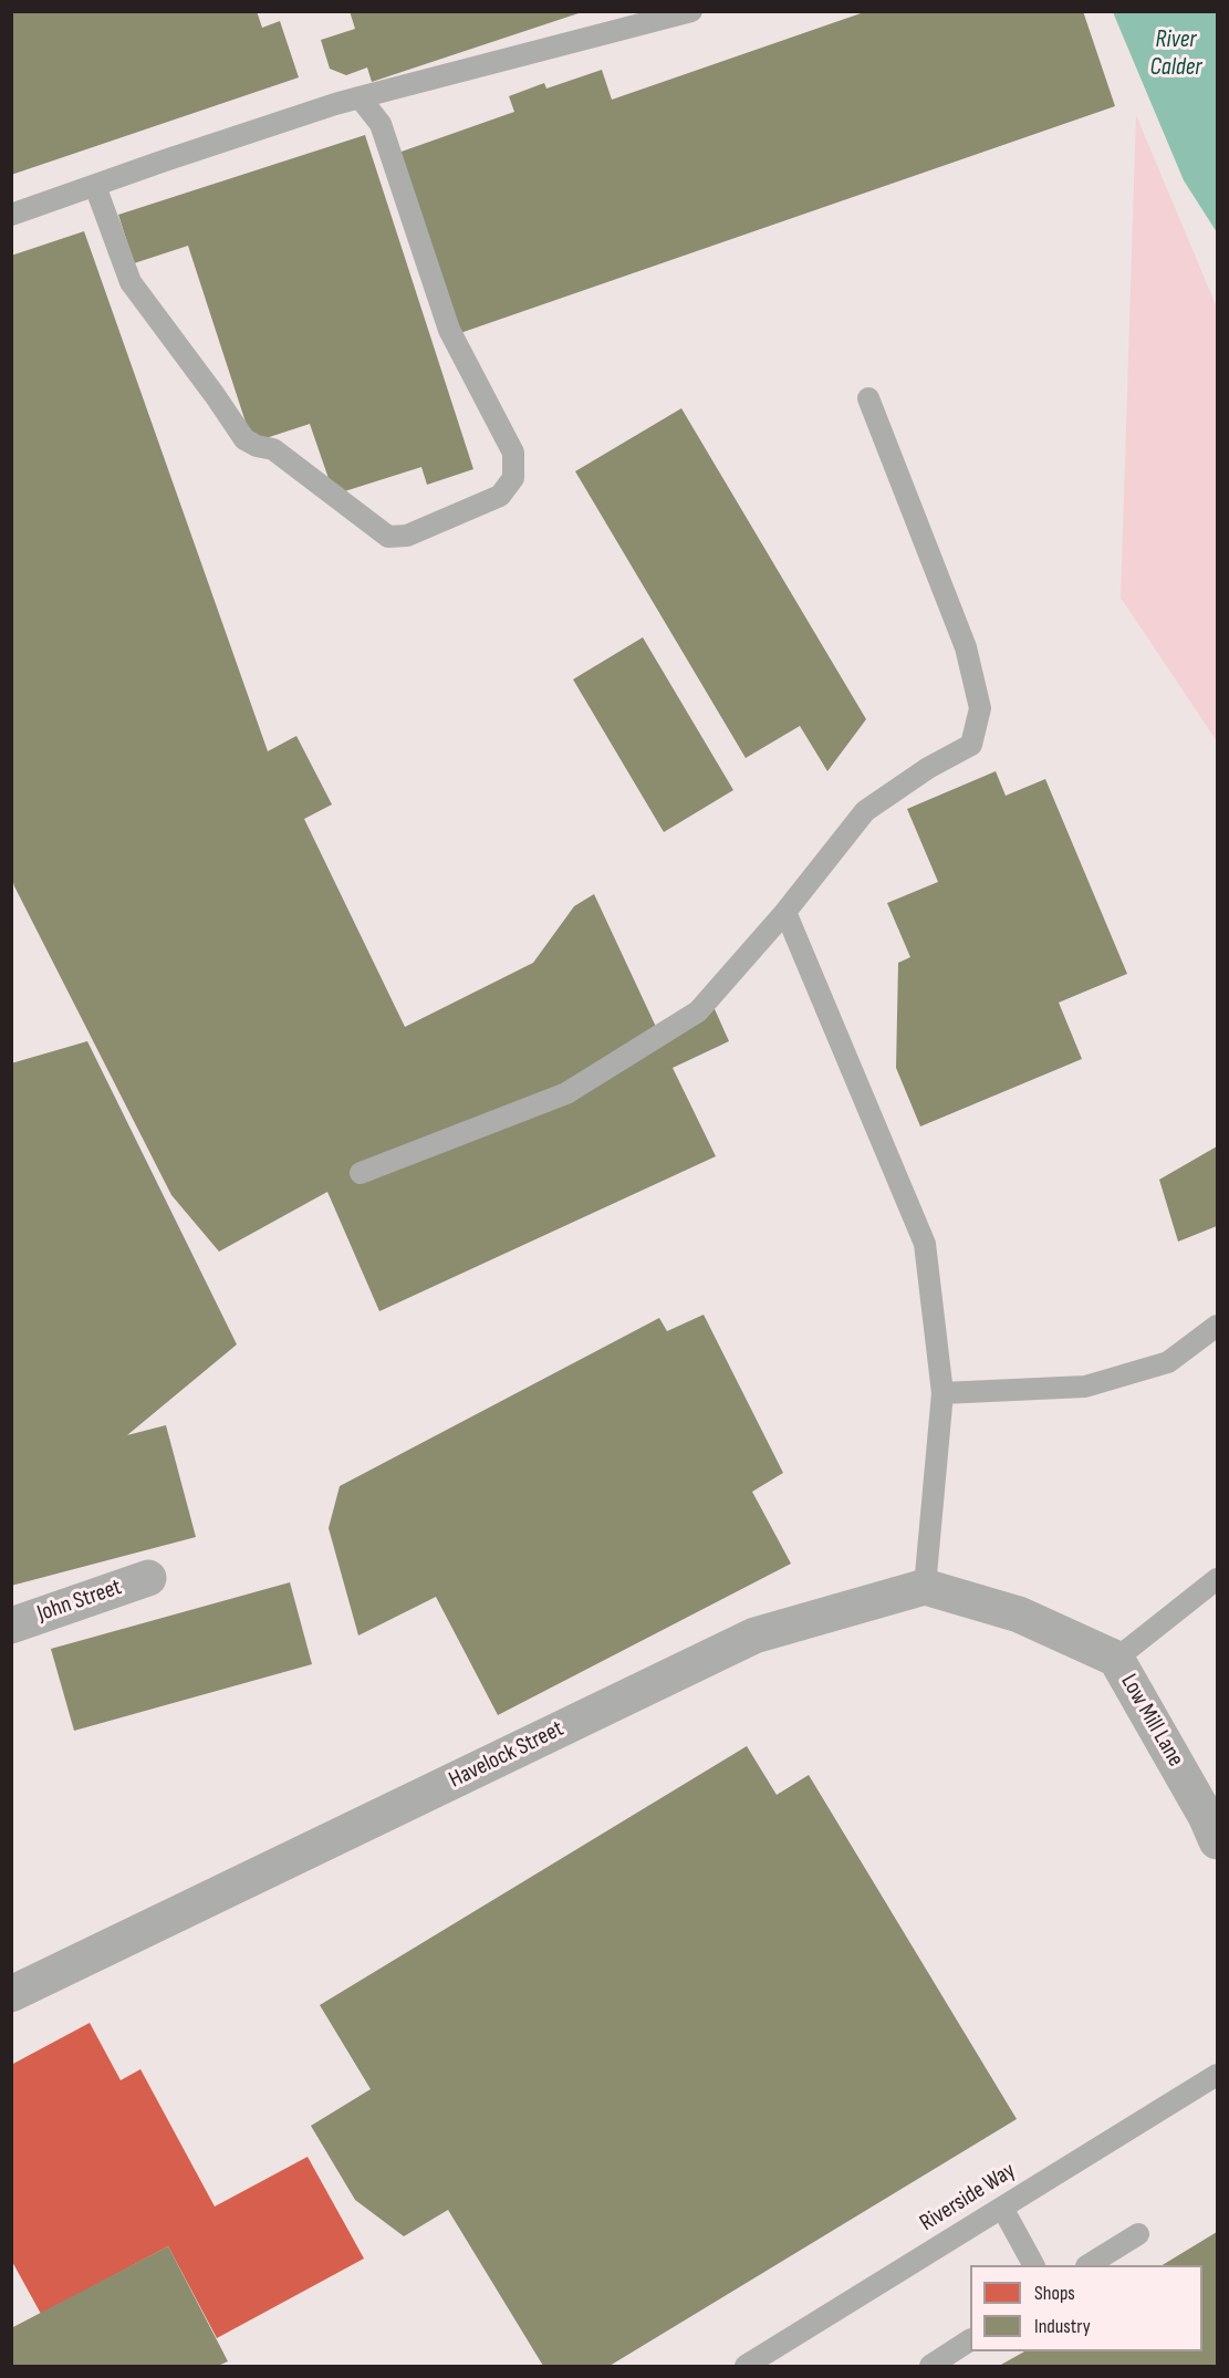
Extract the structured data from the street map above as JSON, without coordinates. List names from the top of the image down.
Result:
{
  "streets": {
    "street": ["John Street", "Low Mill Lane", "Havelock Street"],
    "lane": ["Riverside Way"]
  },
  "crossings": [
    ["Low Mill Lane", "Havelock Street"]
  ],
  "water": ["River Calder"],
  "legend": ["Shops", "Industry"]
}
